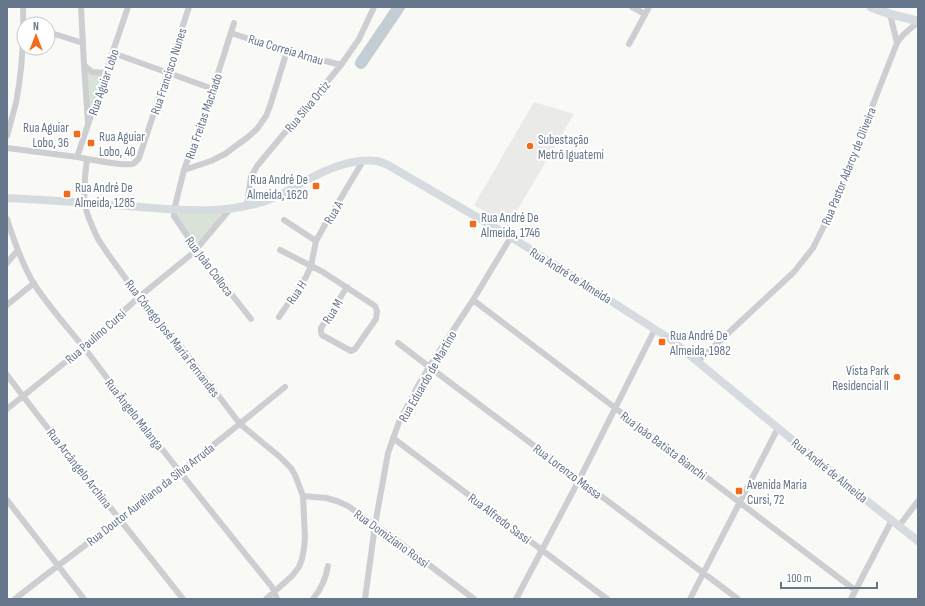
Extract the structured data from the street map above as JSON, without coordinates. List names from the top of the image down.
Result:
{
  "streets": {
    "main road": ["Rua André de Almeida"],
    "street": [
      "Rua Correia Arnau",
      "Rua Francisco Nunes",
      "Rua Aguiar Lobo",
      "Rua Silva Ortiz",
      "Rua Freitas Machado",
      "Rua Pastor Adarcy de Oliveira",
      "Rua A",
      "Rua João Colloca",
      "Rua H",
      "Rua M",
      "Rua Paulino Cursi",
      "Rua Cônego José Maria Fernandes",
      "Rua Eduardo de Martino",
      "Rua Ângelo Malanga",
      "Rua João Batista Bianchi",
      "Rua Arcângelo Archina",
      "Rua Lorenzo Massa",
      "Rua Doutor Aureliano da Silva Arruda",
      "Rua Alfredo Sassi",
      "Rua Domiziano Rossi"
    ]
  },
  "crossings": [
    ["Rua Correia Arnau", "Rua Silva Ortiz"],
    ["Rua Correia Arnau", "Rua Freitas Machado"],
    ["Rua Francisco Nunes", "Rua Cônego José Maria Fernandes"],
    ["Rua Silva Ortiz", "Rua André de Almeida"],
    ["Rua Freitas Machado", "Rua João Colloca"],
    ["Rua Freitas Machado", "Rua André de Almeida"],
    ["Rua Pastor Adarcy de Oliveira", "Rua André de Almeida"],
    ["Rua A", "Rua André de Almeida"],
    ["Rua A", "Rua H"],
    ["Rua João Colloca", "Rua André de Almeida"],
    ["Rua João Colloca", "Rua Paulino Cursi"],
    ["Rua André de Almeida", "Rua Paulino Cursi"],
    ["Rua André de Almeida", "Rua Cônego José Maria Fernandes"],
    ["Rua André de Almeida", "Rua Eduardo de Martino"],
    ["Rua Paulino Cursi", "Rua Cônego José Maria Fernandes"],
    ["Rua Paulino Cursi", "Rua Ângelo Malanga"],
    ["Rua Paulino Cursi", "Rua Arcângelo Archina"],
    ["Rua Cônego José Maria Fernandes", "Rua Ângelo Malanga"],
    ["Rua Cônego José Maria Fernandes", "Rua Doutor Aureliano da Silva Arruda"],
    ["Rua Cônego José Maria Fernandes", "Rua Domiziano Rossi"],
    ["Rua Eduardo de Martino", "Rua João Batista Bianchi"],
    ["Rua Eduardo de Martino", "Rua Lorenzo Massa"],
    ["Rua Eduardo de Martino", "Rua Alfredo Sassi"],
    ["Rua Eduardo de Martino", "Rua Domiziano Rossi"],
    ["Rua Ângelo Malanga", "Rua Doutor Aureliano da Silva Arruda"],
    ["Rua Arcângelo Archina", "Rua Doutor Aureliano da Silva Arruda"]
  ],
  "places": {
    "transit": [
      "Rua Aguiar Lobo, 36",
      "Rua Aguiar Lobo, 40",
      "Rua André De Almeida, 1620",
      "Rua André De Almeida, 1285",
      "Rua André De Almeida, 1746",
      "Rua André De Almeida, 1982",
      "Avenida Maria Cursi, 72"
    ],
    "other": ["Subestação Metrô Iguatemi", "Vista Park Residencial II"]
  },
  "scale_bar": "100 m",
  "north": "top"
}
